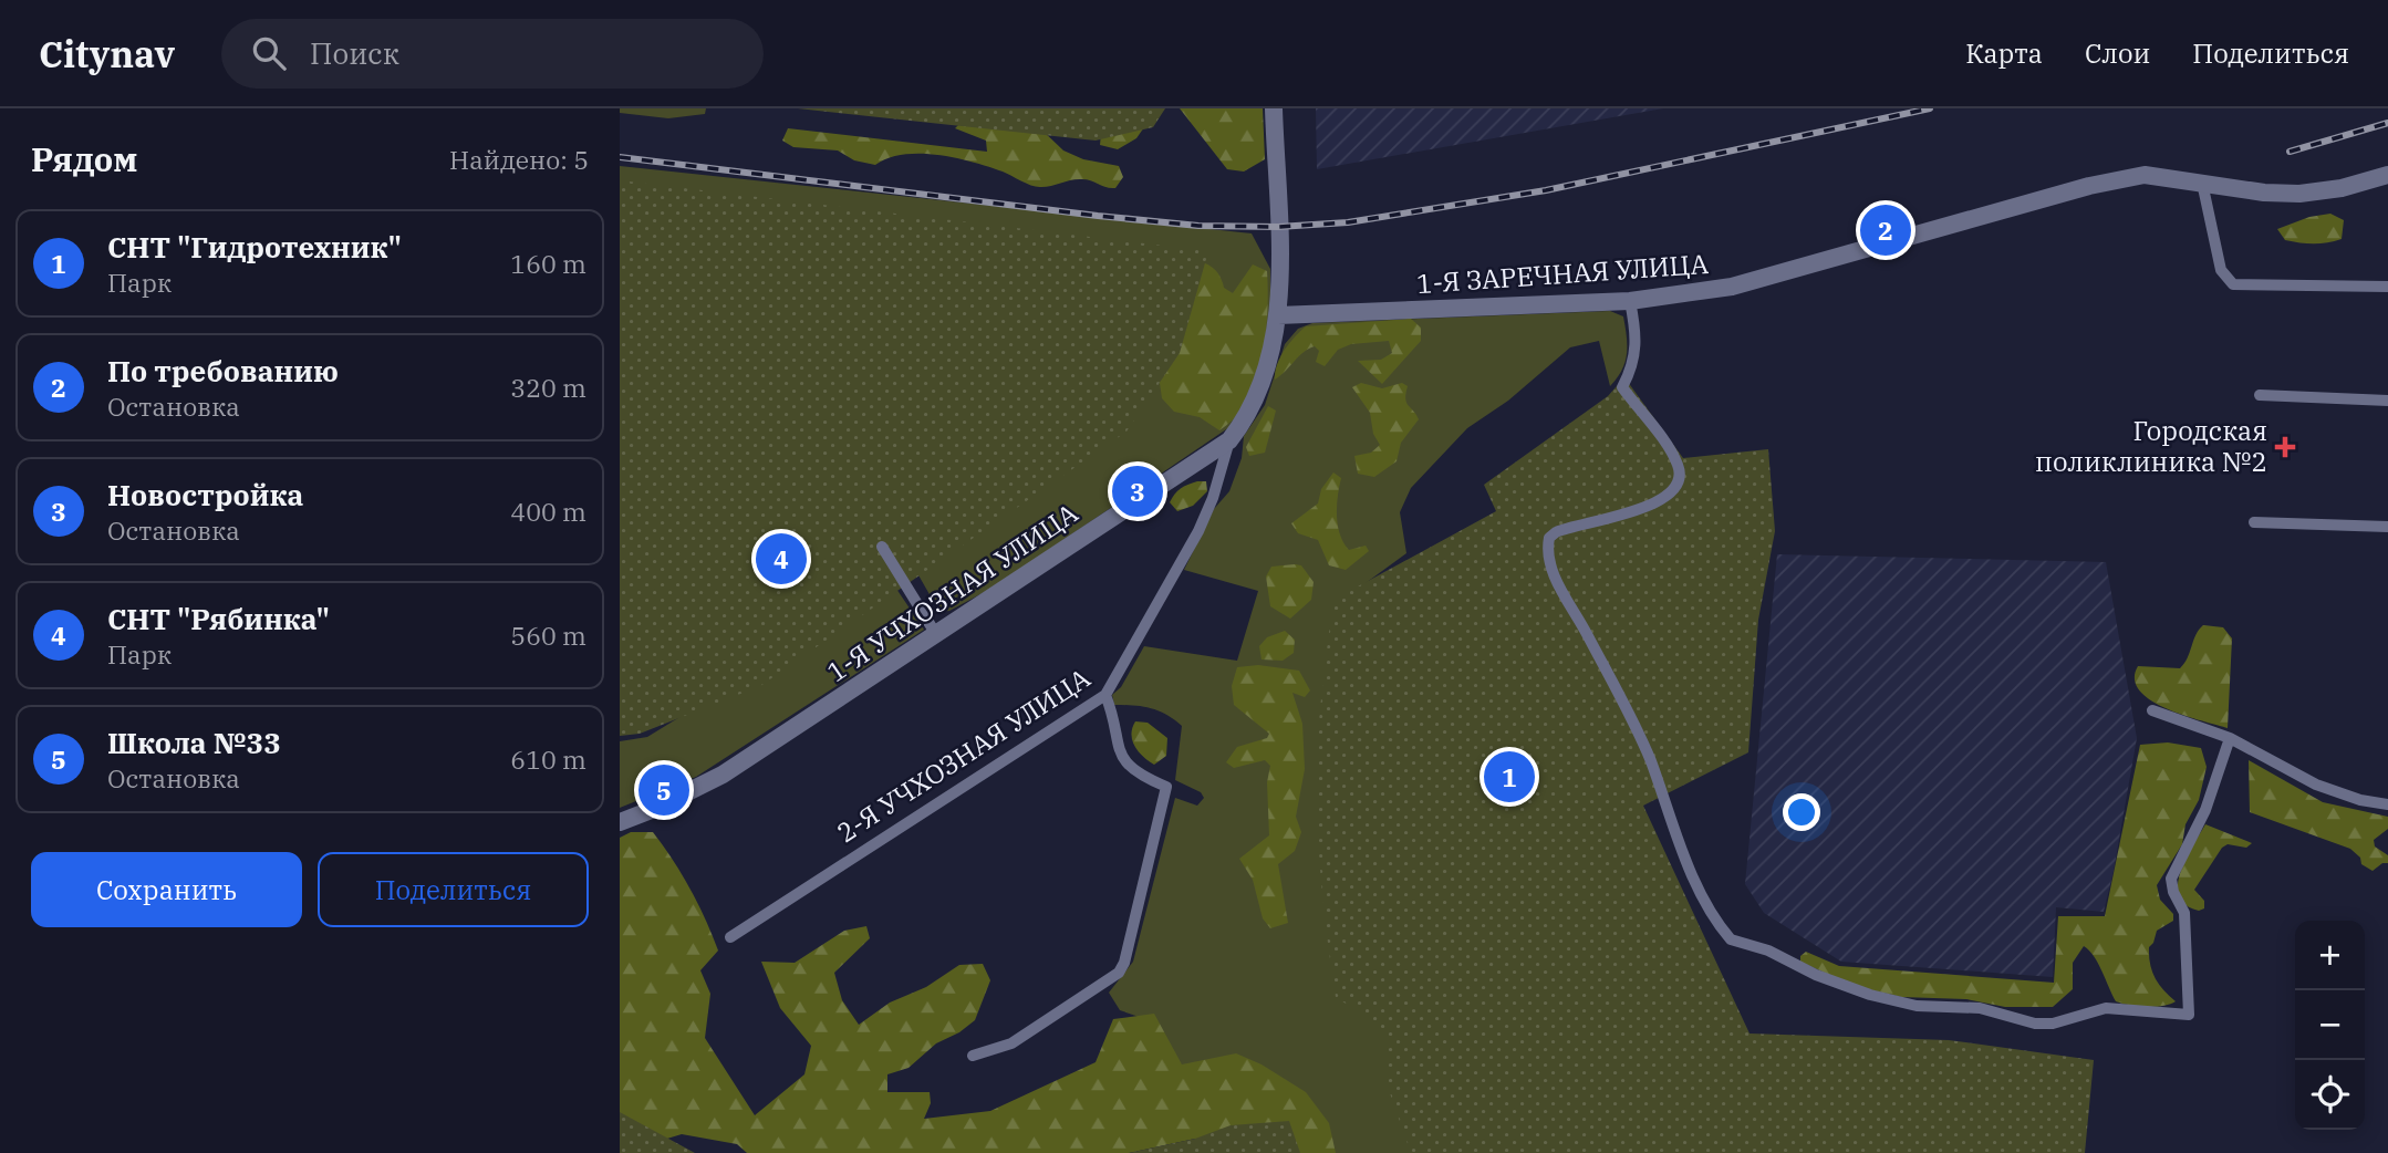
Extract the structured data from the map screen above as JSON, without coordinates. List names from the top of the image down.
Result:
{
  "streets": {
    "street": ["1-Я ЗАРЕЧНАЯ УЛИЦА", "1-Я УЧХОЗНАЯ УЛИЦА", "2-Я УЧХОЗНАЯ УЛИЦА"]
  },
  "crossings": [
    ["1-Я ЗАРЕЧНАЯ УЛИЦА", "1-Я УЧХОЗНАЯ УЛИЦА"],
    ["1-Я УЧХОЗНАЯ УЛИЦА", "2-Я УЧХОЗНАЯ УЛИЦА"]
  ],
  "places": {
    "health": ["Городская поликлиника №2"]
  },
  "page": {
    "header": "Citynav",
    "search": "Поиск",
    "nav": ["Карта", "Слои", "Поделиться"],
    "heading": ["Рядом", "Найдено: 5"],
    "pins": [
      "2",
      "3",
      "4",
      "1",
      "5"
    ],
    "list": [
      {
        "mark": "1",
        "name": "СНТ \"Гидротехник\"",
        "note": "Парк",
        "value": "160 m"
      },
      {
        "mark": "2",
        "name": "По требованию",
        "note": "Остановка",
        "value": "320 m"
      },
      {
        "mark": "3",
        "name": "Новостройка",
        "note": "Остановка",
        "value": "400 m"
      },
      {
        "mark": "4",
        "name": "СНТ \"Рябинка\"",
        "note": "Парк",
        "value": "560 m"
      },
      {
        "mark": "5",
        "name": "Школа №33",
        "note": "Остановка",
        "value": "610 m"
      }
    ],
    "buttons": ["Сохранить", "Поделиться"],
    "map_buttons": ["+", "−"]
  }
}
